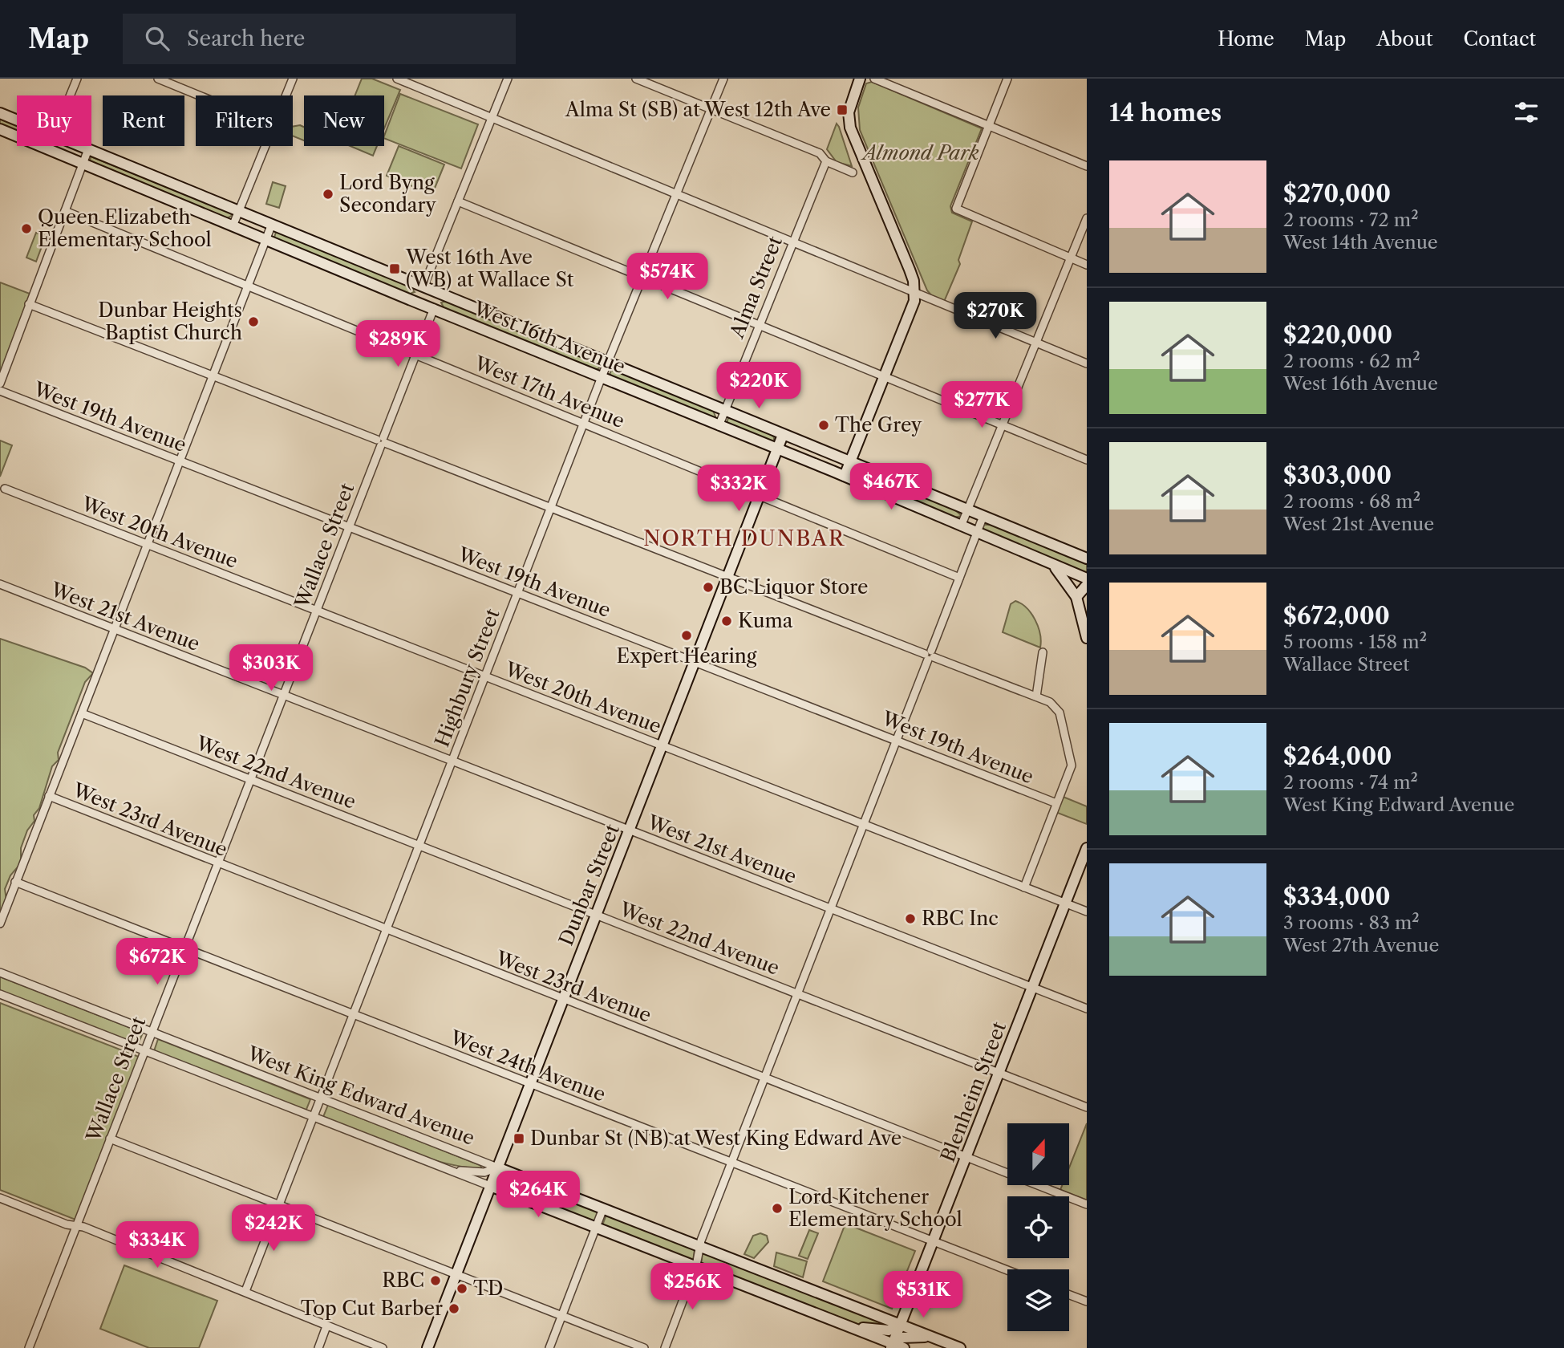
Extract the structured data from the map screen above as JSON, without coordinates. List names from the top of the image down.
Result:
{
  "streets": {
    "main road": [
      "West 16th Avenue",
      "Dunbar Street",
      "Blenheim Street",
      "West King Edward Avenue"
    ],
    "street": [
      "Alma Street",
      "West 17th Avenue",
      "West 19th Avenue",
      "West 20th Avenue",
      "Wallace Street",
      "West 21st Avenue",
      "Highbury Street",
      "West 22nd Avenue",
      "West 23rd Avenue",
      "West 24th Avenue"
    ]
  },
  "crossings": [
    ["Alma Street", "West 16th Avenue"],
    ["West 16th Avenue", "Wallace Street"],
    ["West 16th Avenue", "Highbury Street"],
    ["West 16th Avenue", "Dunbar Street"],
    ["West 17th Avenue", "Wallace Street"],
    ["West 17th Avenue", "Highbury Street"],
    ["West 17th Avenue", "Dunbar Street"],
    ["West 19th Avenue", "Wallace Street"],
    ["West 19th Avenue", "Highbury Street"],
    ["West 19th Avenue", "Dunbar Street"],
    ["West 20th Avenue", "Wallace Street"],
    ["West 20th Avenue", "Highbury Street"],
    ["West 20th Avenue", "Dunbar Street"],
    ["West 20th Avenue", "Blenheim Street"],
    ["Wallace Street", "West 21st Avenue"],
    ["Wallace Street", "West 22nd Avenue"],
    ["Wallace Street", "West 23rd Avenue"],
    ["Wallace Street", "West 24th Avenue"],
    ["Wallace Street", "West King Edward Avenue"],
    ["West 21st Avenue", "Highbury Street"],
    ["West 21st Avenue", "Dunbar Street"],
    ["West 21st Avenue", "Blenheim Street"],
    ["Highbury Street", "West 22nd Avenue"],
    ["Highbury Street", "West 23rd Avenue"],
    ["Highbury Street", "West 24th Avenue"],
    ["Highbury Street", "West King Edward Avenue"],
    ["West 22nd Avenue", "Dunbar Street"],
    ["West 22nd Avenue", "Blenheim Street"],
    ["West 23rd Avenue", "Dunbar Street"],
    ["West 23rd Avenue", "Blenheim Street"],
    ["Dunbar Street", "West 24th Avenue"],
    ["Dunbar Street", "West King Edward Avenue"],
    ["West 24th Avenue", "Blenheim Street"],
    ["Blenheim Street", "West King Edward Avenue"]
  ],
  "districts": ["NORTH DUNBAR"],
  "parks": ["Almond Park"],
  "places": {
    "transit": ["Alma St (SB) at West 12th Ave", "West 16th Ave (WB) at Wallace St", "Dunbar St (NB) at West King Edward Ave"],
    "other": [
      "Lord Byng Secondary",
      "Queen Elizabeth Elementary School",
      "Dunbar Heights Baptist Church",
      "The Grey",
      "BC Liquor Store",
      "Kuma",
      "Expert Hearing",
      "RBC Inc",
      "Lord Kitchener Elementary School",
      "RBC",
      "TD",
      "Top Cut Barber"
    ]
  },
  "north": "top",
  "page": {
    "header": "Map",
    "search": "Search here",
    "nav": [
      "Home",
      "Map",
      "About",
      "Contact"
    ],
    "heading": "14 homes",
    "chip": [
      "Buy",
      "Rent",
      "Filters",
      "New"
    ],
    "list": [
      {
        "name": "$270,000",
        "note": "2 rooms · 72 m² · West 14th Avenue"
      },
      {
        "name": "$220,000",
        "note": "2 rooms · 62 m² · West 16th Avenue"
      },
      {
        "name": "$303,000",
        "note": "2 rooms · 68 m² · West 21st Avenue"
      },
      {
        "name": "$672,000",
        "note": "5 rooms · 158 m² · Wallace Street"
      },
      {
        "name": "$264,000",
        "note": "2 rooms · 74 m² · West King Edward Avenue"
      },
      {
        "name": "$334,000",
        "note": "3 rooms · 83 m² · West 27th Avenue"
      }
    ],
    "price": [
      "$574K",
      "$270K",
      "$289K",
      "$220K",
      "$277K",
      "$467K",
      "$332K",
      "$303K",
      "$672K",
      "$264K",
      "$242K",
      "$334K",
      "$256K",
      "$531K"
    ]
  }
}
